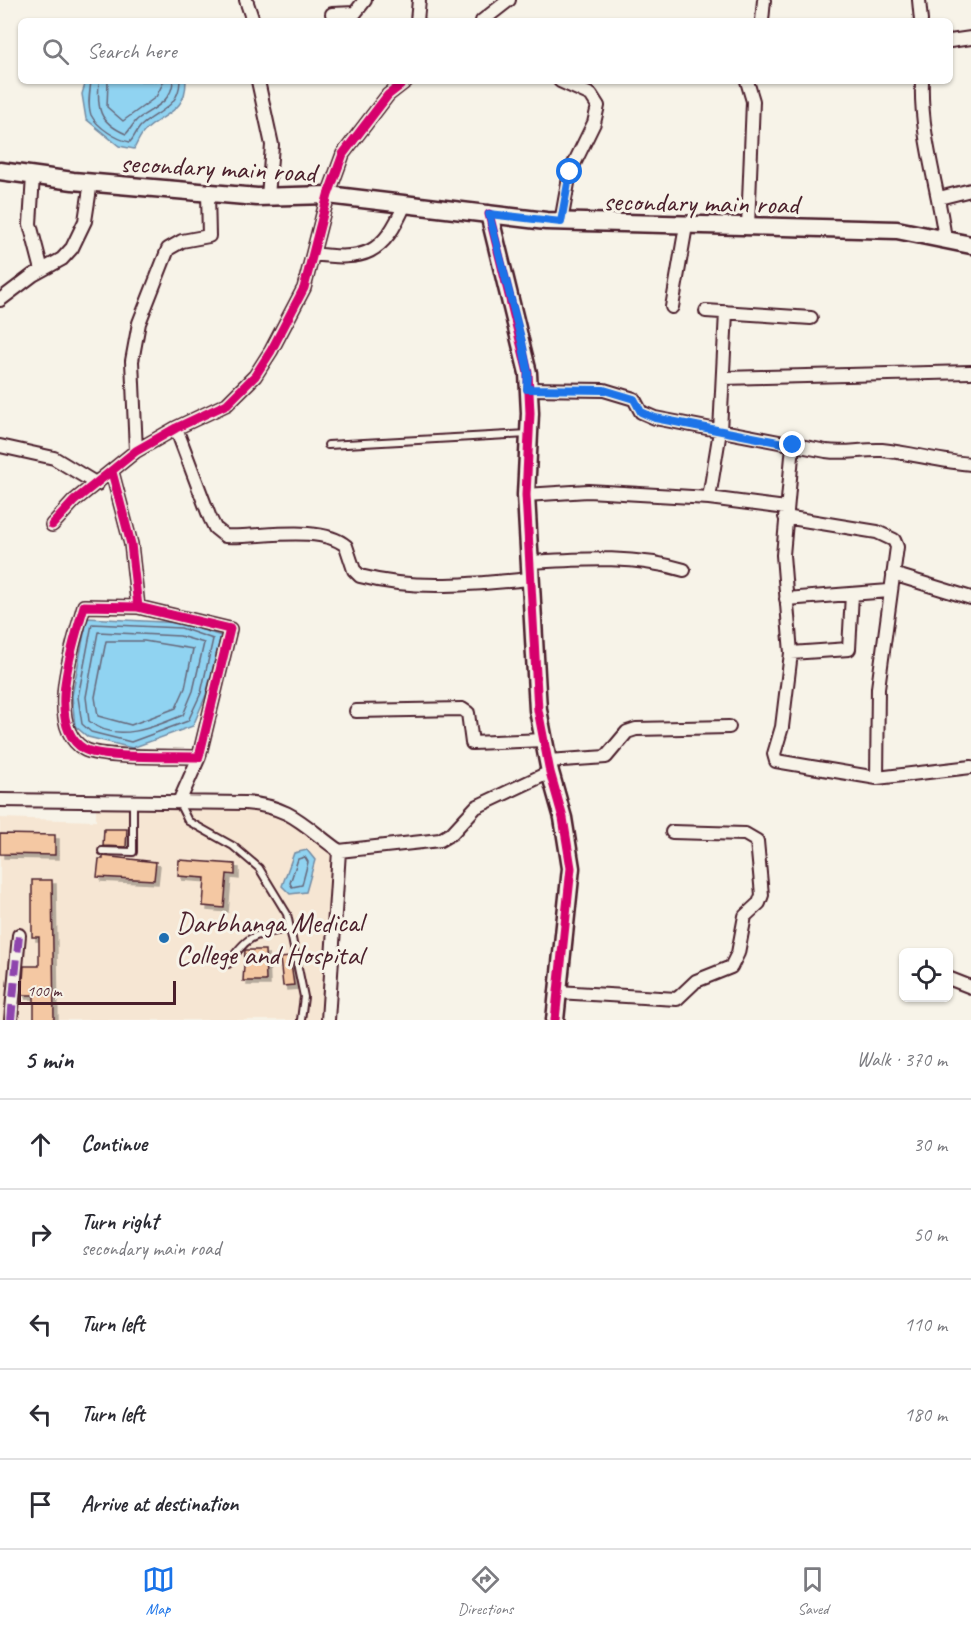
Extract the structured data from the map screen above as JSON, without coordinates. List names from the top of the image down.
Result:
{
  "streets": {
    "main road": ["secondary main road"]
  },
  "places": ["Darbhanga Medical College and Hospital"],
  "scale_bar": "100 m",
  "page": {
    "search": "Search here",
    "scale": "100 m",
    "heading": ["5 min", "Walk · 370 m"],
    "list": [
      ["Continue", "30 m"],
      ["Turn right", "secondary main road", "50 m"],
      ["Turn left", "110 m"],
      ["Turn left", "180 m"],
      "Arrive at destination"
    ],
    "nav": ["Map", "Directions", "Saved"]
  }
}
